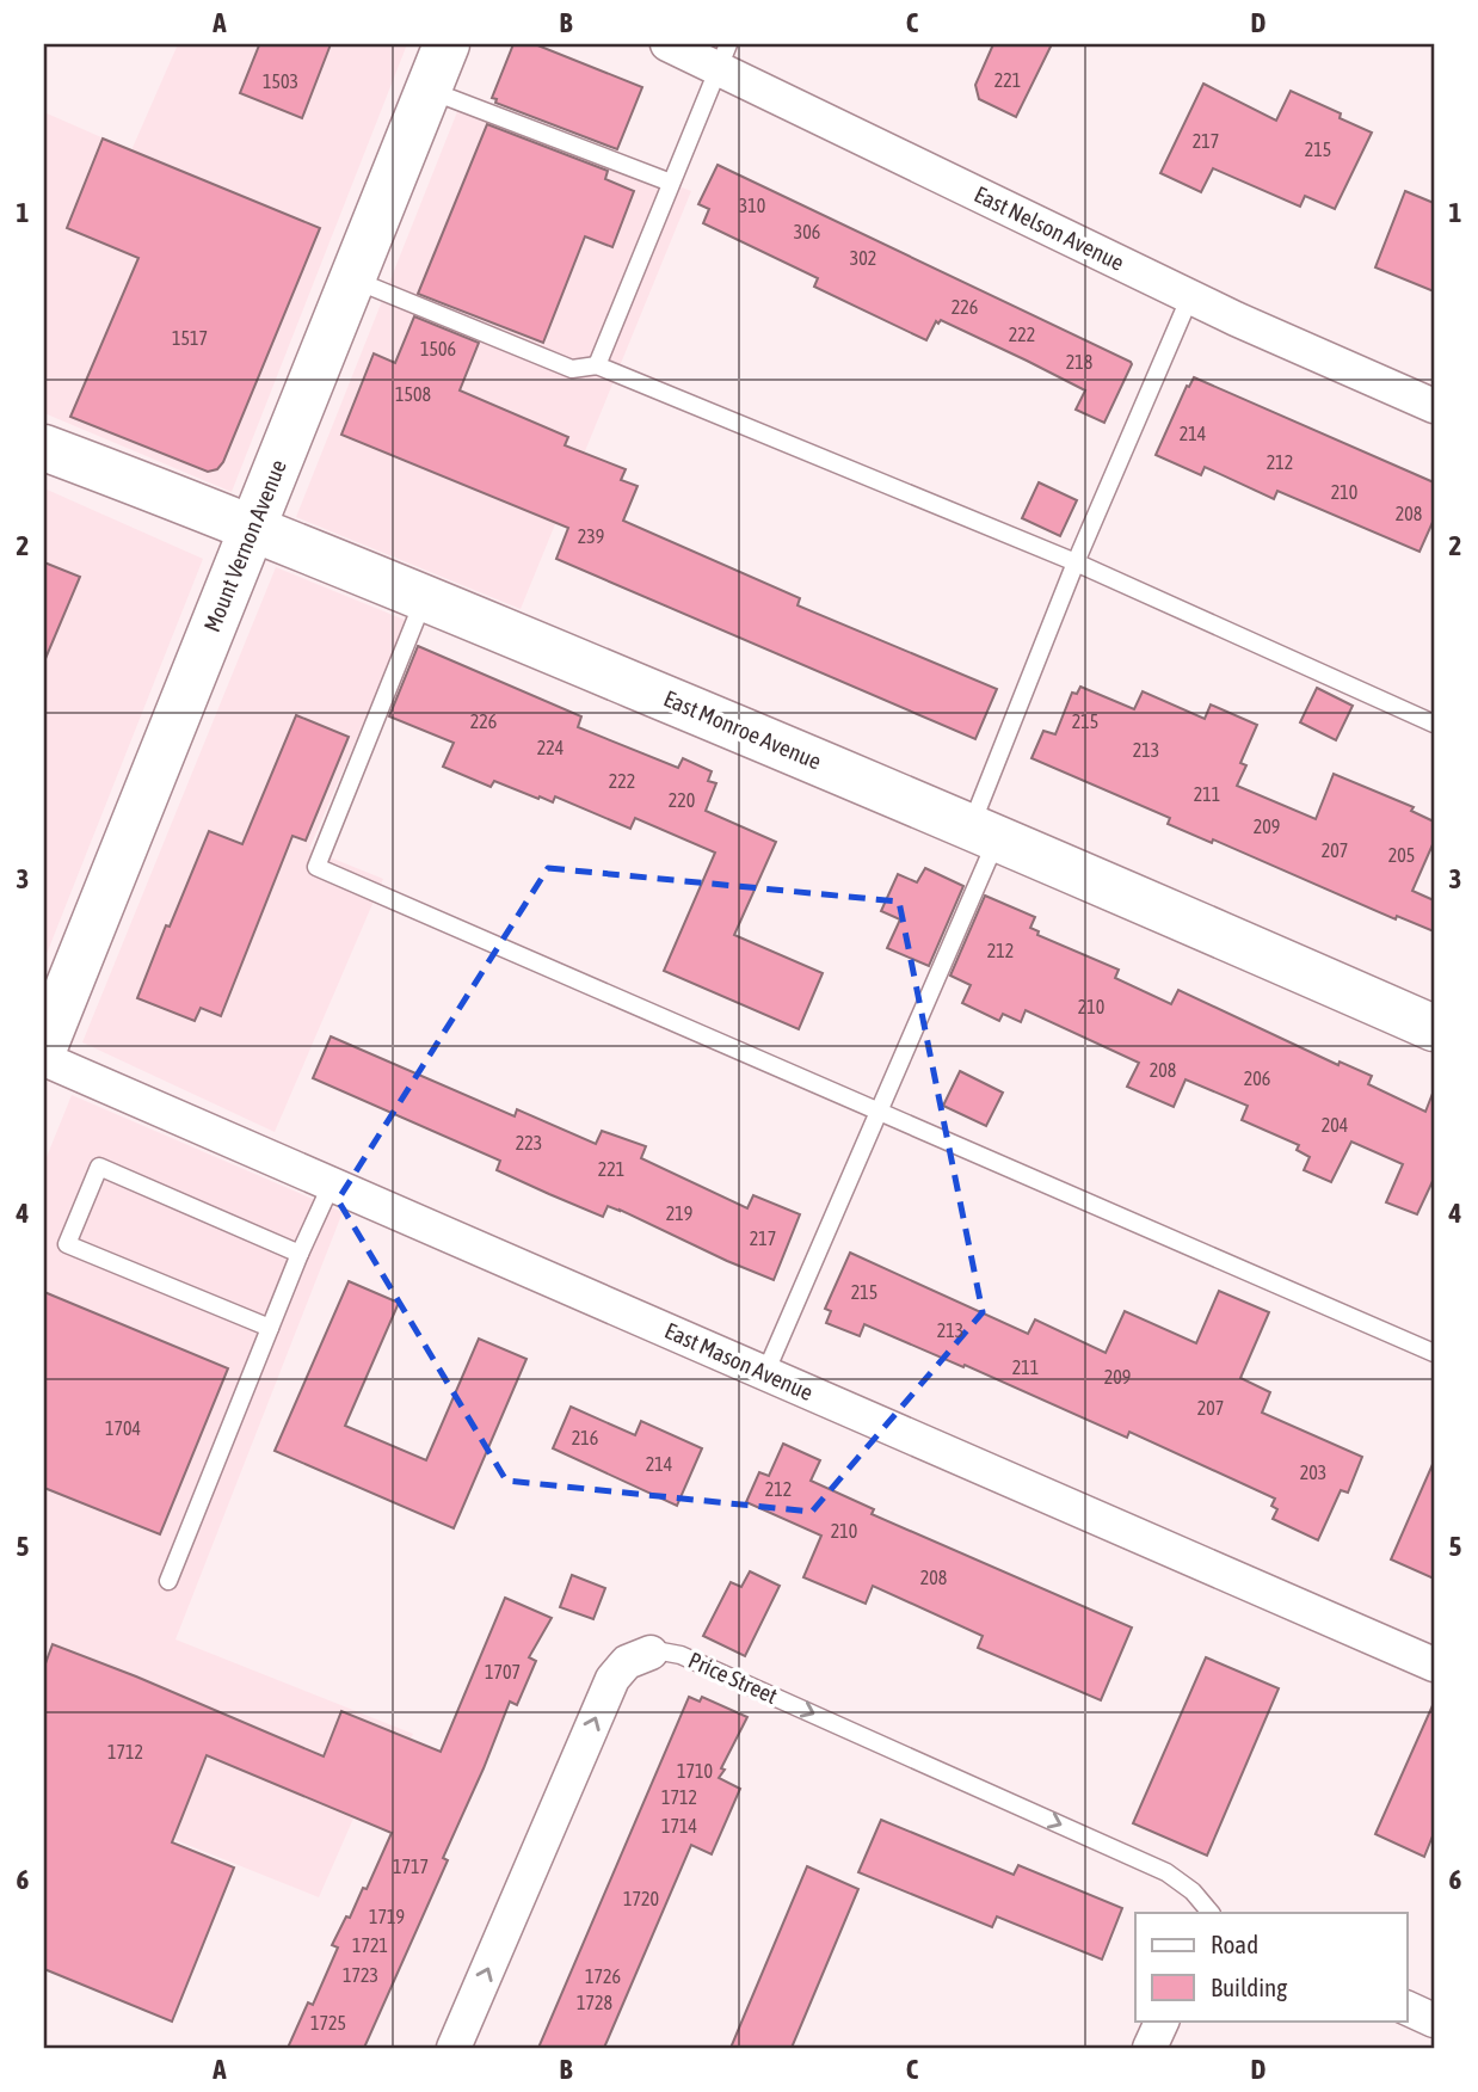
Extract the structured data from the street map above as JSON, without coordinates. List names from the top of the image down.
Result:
{
  "streets": {
    "street": [
      "East Nelson Avenue",
      "Mount Vernon Avenue",
      "East Monroe Avenue",
      "East Mason Avenue",
      "Price Street"
    ]
  },
  "crossings": [
    ["Mount Vernon Avenue", "East Monroe Avenue"]
  ],
  "house_numbers": [
    "221",
    "1503",
    "217",
    "215",
    "310",
    "306",
    "302",
    "226",
    "222",
    "1517",
    "1506",
    "218",
    "1508",
    "214",
    "212",
    "210",
    "208",
    "239",
    "226",
    "215",
    "224",
    "213",
    "222",
    "211",
    "220",
    "209",
    "207",
    "205",
    "212",
    "210",
    "208",
    "206",
    "204",
    "223",
    "221",
    "219",
    "217",
    "215",
    "213",
    "211",
    "209",
    "207",
    "1704",
    "216",
    "214",
    "203",
    "212",
    "210",
    "208",
    "1707",
    "1712",
    "1710",
    "1712",
    "1714",
    "1717",
    "1720",
    "1719",
    "1721",
    "1723",
    "1726",
    "1728",
    "1725"
  ],
  "legend": ["Road", "Building"],
  "grid": {
    "columns": [
      "A",
      "B",
      "C",
      "D"
    ],
    "rows": [
      "1",
      "2",
      "3",
      "4",
      "5",
      "6"
    ]
  }
}
